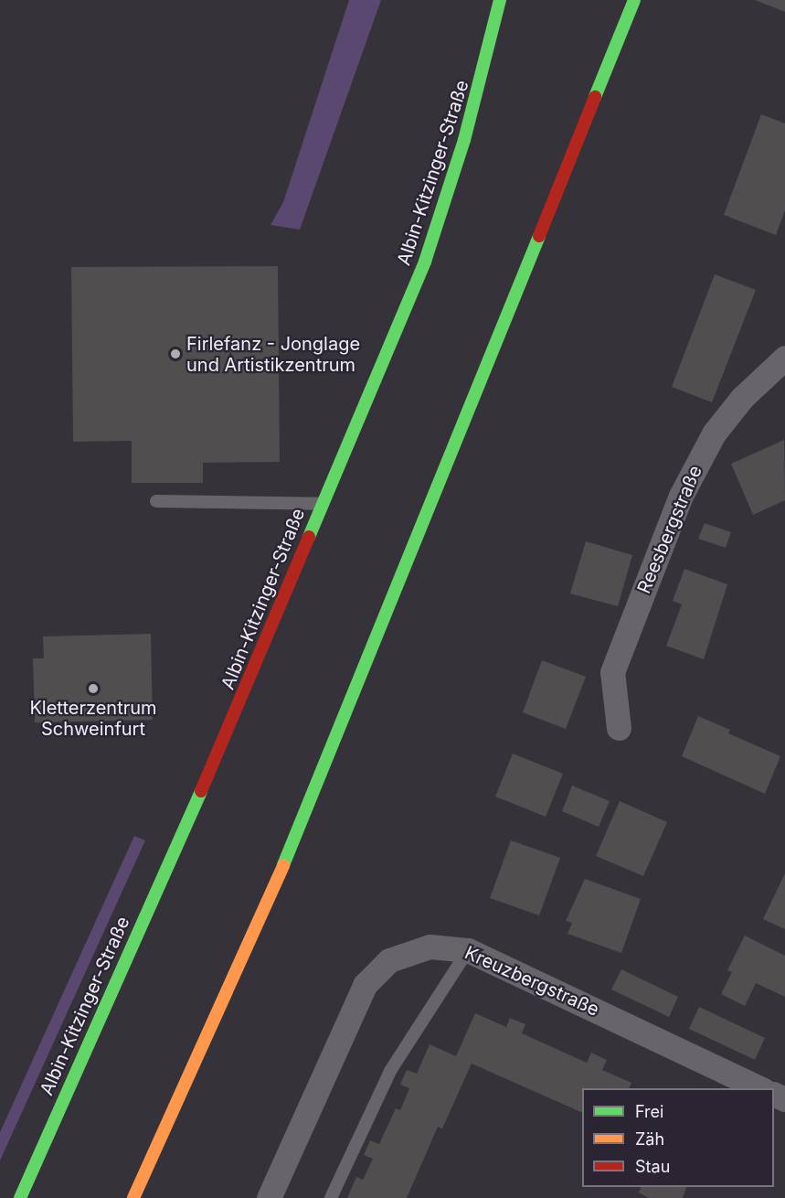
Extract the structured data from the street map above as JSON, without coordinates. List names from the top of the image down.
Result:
{
  "streets": {
    "main road": ["Albin-Kitzinger-Straße"],
    "street": ["Reesbergstraße", "Kreuzbergstraße"]
  },
  "places": ["Firlefanz - Jonglage und Artistikzentrum", "Kletterzentrum Schweinfurt"],
  "legend": ["Frei", "Zäh", "Stau"]
}
